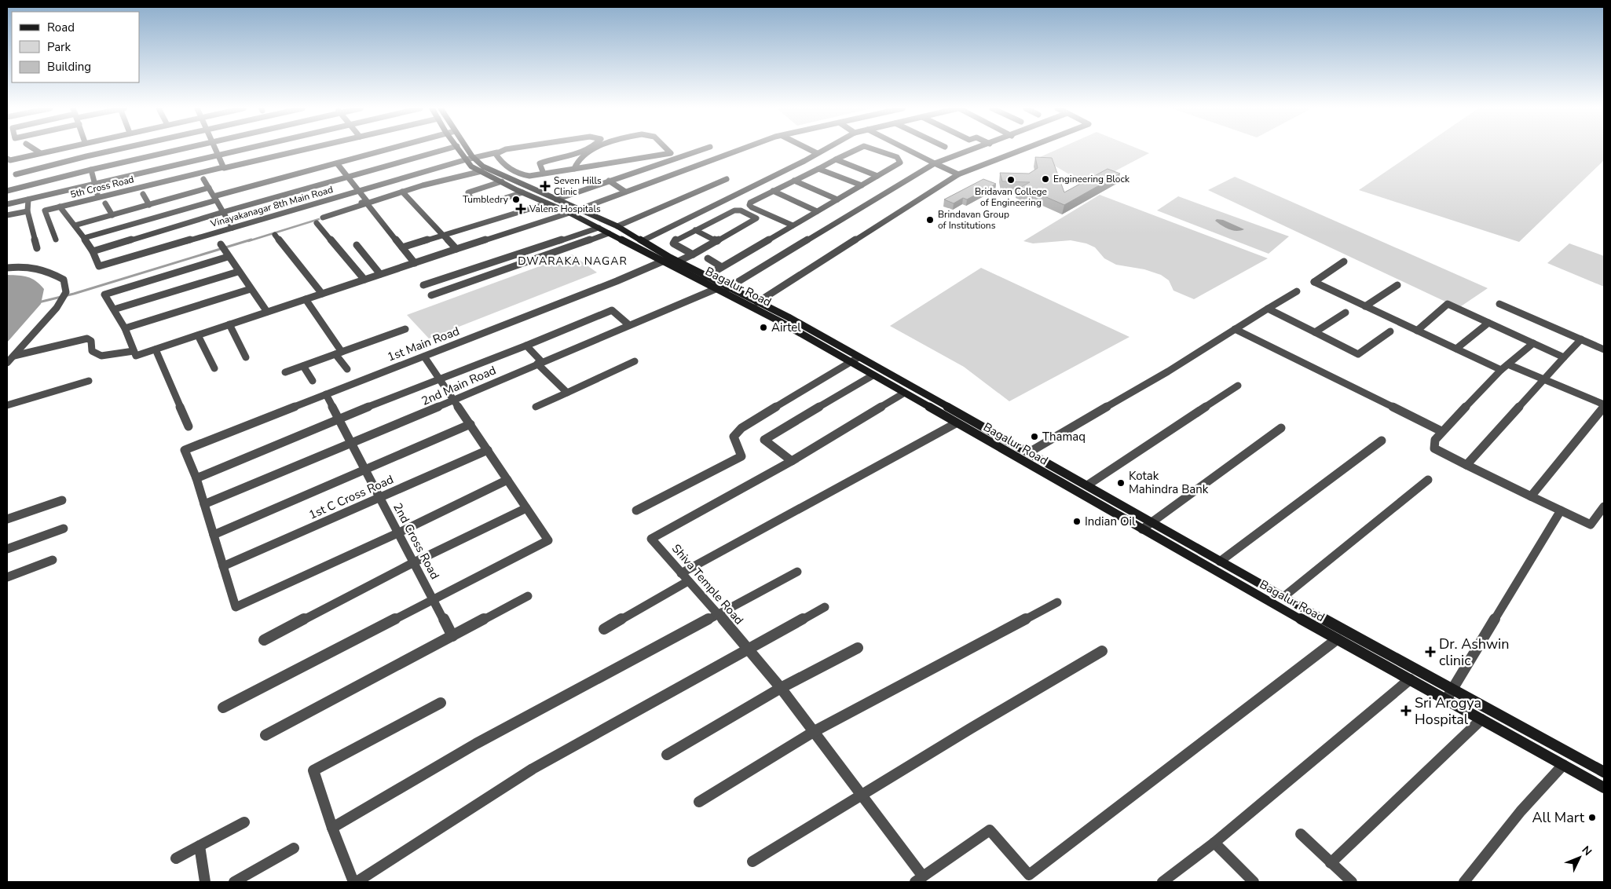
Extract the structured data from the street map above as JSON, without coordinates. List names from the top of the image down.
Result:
{
  "streets": {
    "main road": ["Bagalur Road"],
    "street": [
      "5th Cross Road",
      "Vinayakanagar 8th Main Road",
      "1st Main Road",
      "2nd Main Road",
      "1st C Cross Road",
      "2nd Cross Road",
      "Shiva Temple Road"
    ]
  },
  "crossings": [
    ["Vinayakanagar 8th Main Road", "Bagalur Road"],
    ["Bagalur Road", "1st Main Road"],
    ["Bagalur Road", "2nd Main Road"],
    ["Bagalur Road", "Shiva Temple Road"],
    ["1st Main Road", "2nd Cross Road"],
    ["2nd Main Road", "2nd Cross Road"],
    ["1st C Cross Road", "2nd Cross Road"]
  ],
  "districts": ["DWARAKA NAGAR"],
  "places": {
    "other": [
      "Engineering Block",
      "Bridavan College of Engineering",
      "Tumbledry",
      "Brindavan Group of Institutions",
      "Airtel",
      "Thamaq",
      "Kotak Mahindra Bank",
      "Indian Oil",
      "All Mart"
    ],
    "health": [
      "Seven Hills Clinic",
      "Valens Hospitals",
      "Dr. Ashwin clinic",
      "Sri Arogya Hospital"
    ]
  },
  "legend": ["Road", "Park", "Building"],
  "north": "top right"
}
